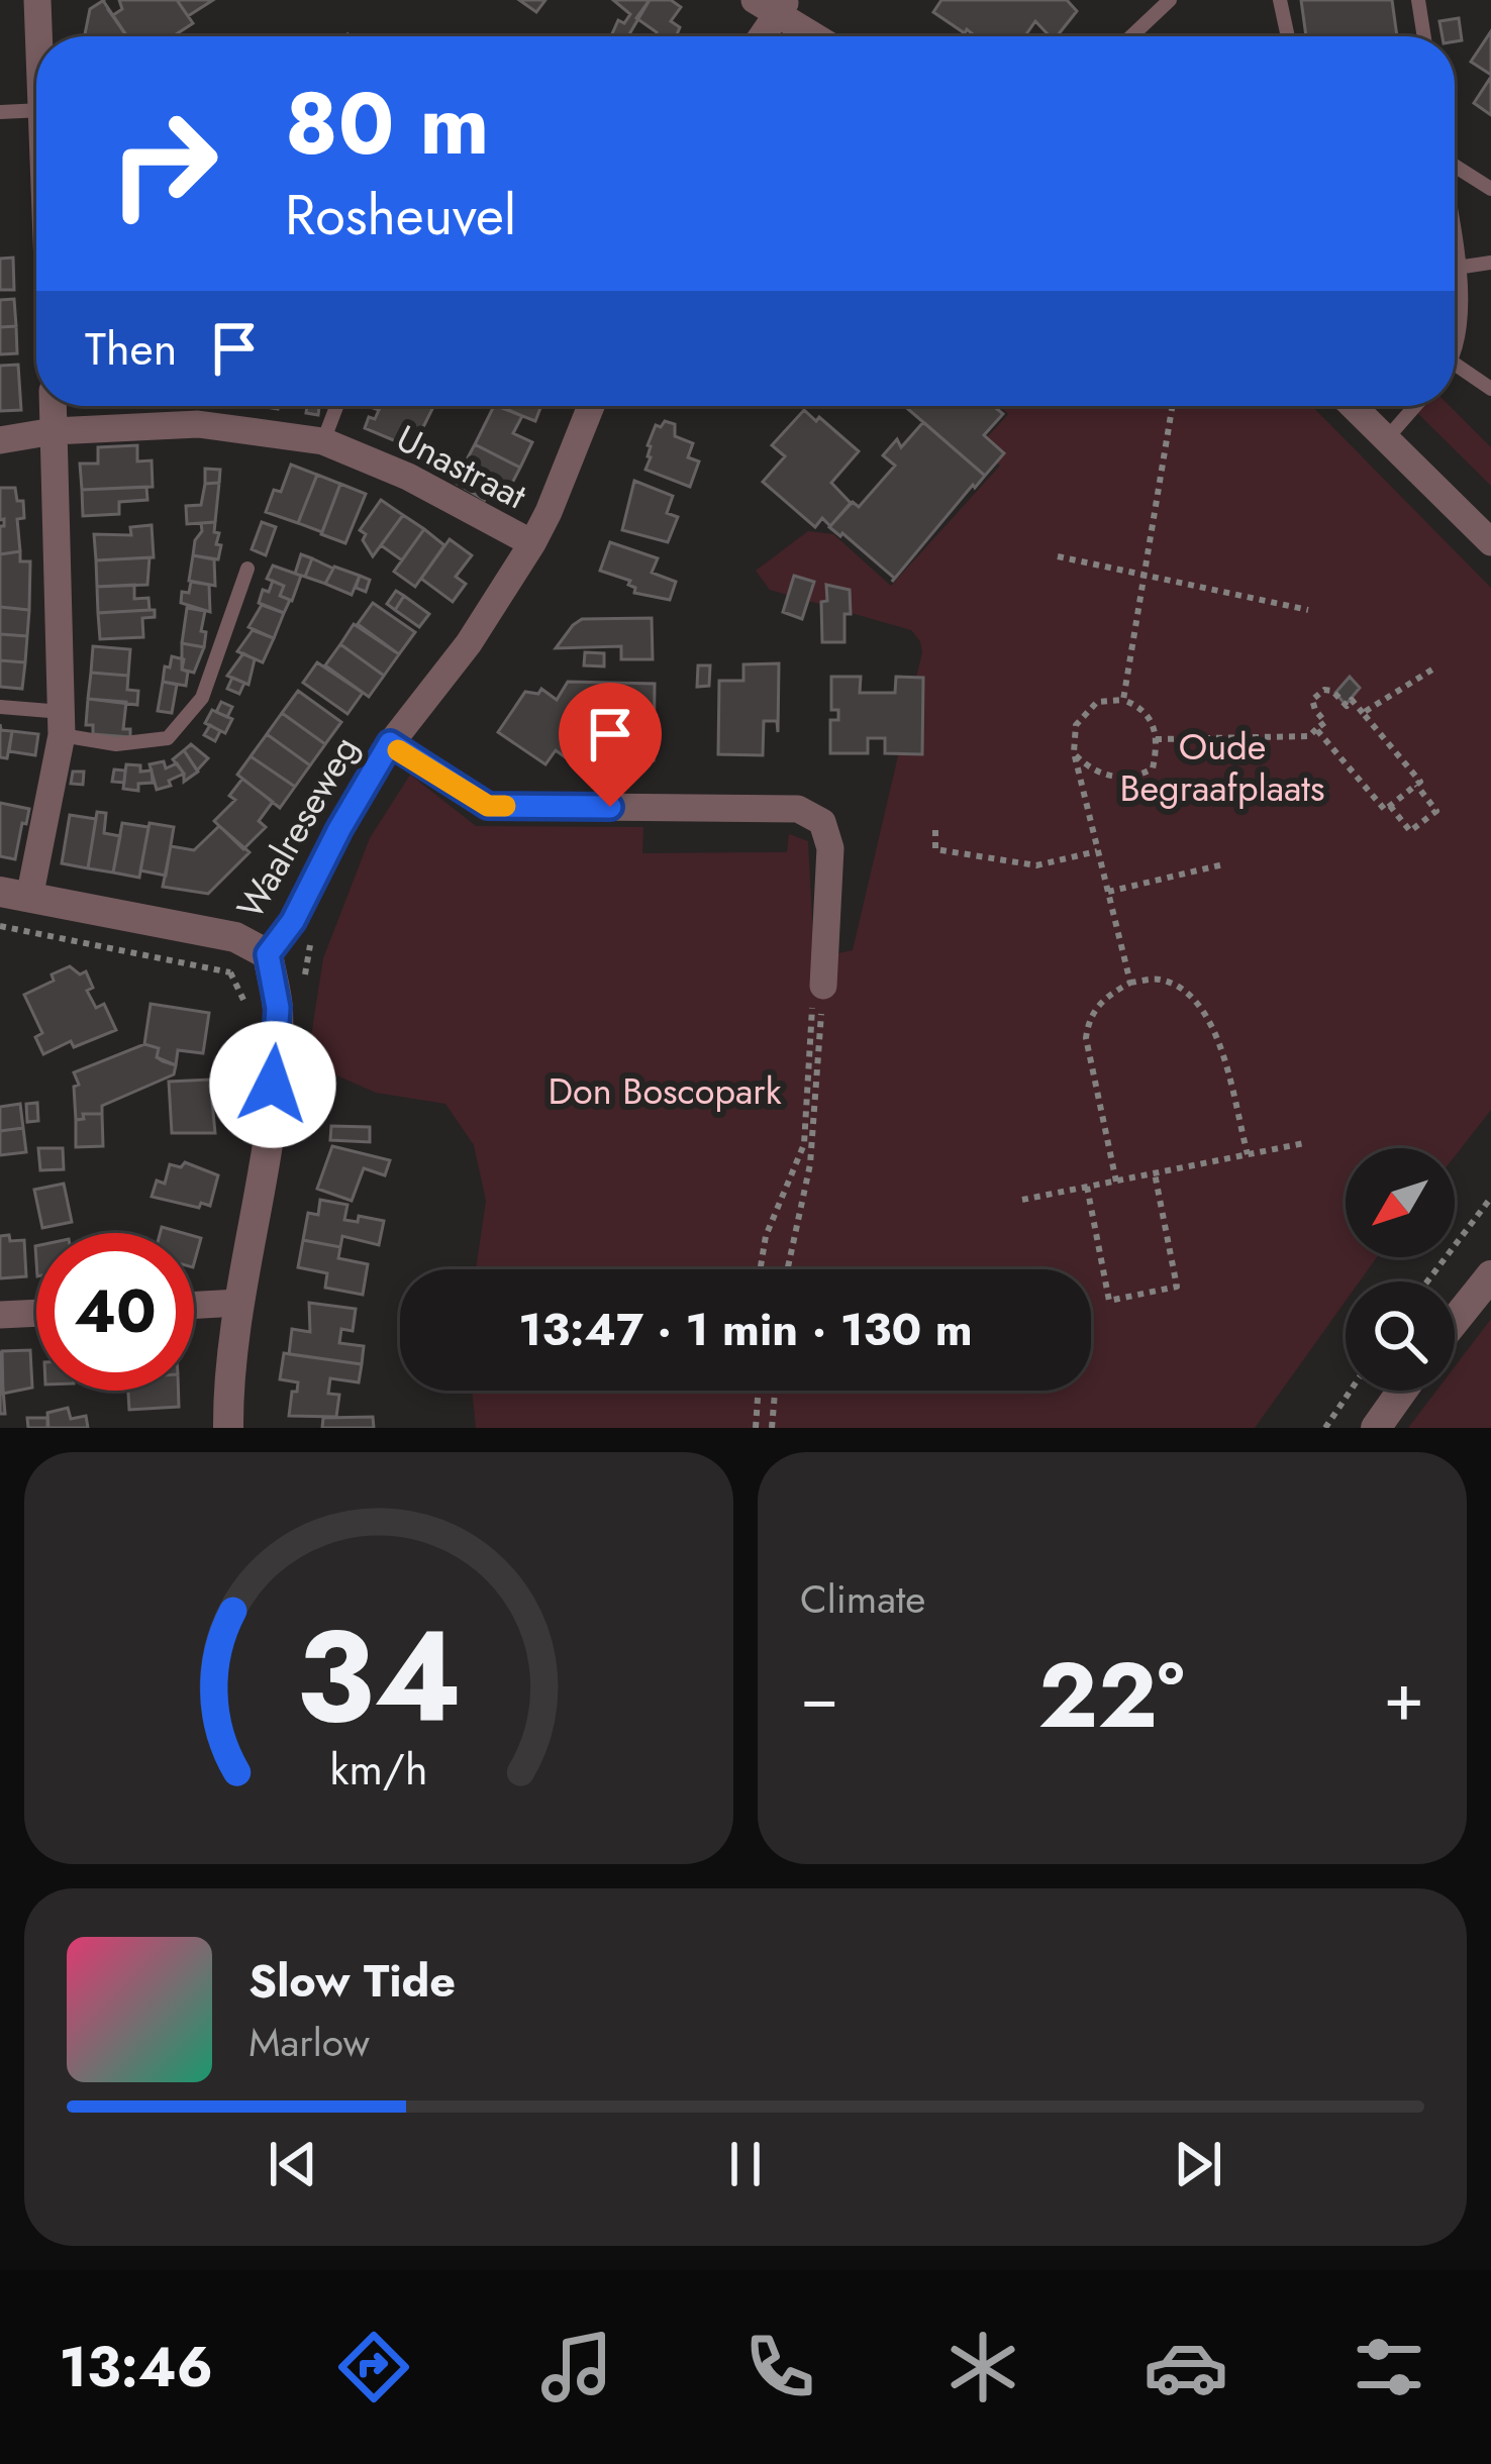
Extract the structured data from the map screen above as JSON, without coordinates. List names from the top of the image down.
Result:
{
  "streets": {
    "street": ["Unastraat", "Waalreseweg"]
  },
  "crossings": [
    ["Unastraat", "Waalreseweg"]
  ],
  "parks": ["Oude Begraafplaats", "Don Boscopark"],
  "north": "bottom left",
  "page": {
    "turn": ["80 m", "Rosheuvel"],
    "then": "Then",
    "limit": "40",
    "trip": "13:47 · 1 min · 130 m",
    "tile": "Climate",
    "heat": ["−", "22°", "+"],
    "song": ["Slow Tide", "Marlow"],
    "tabs": "13:46",
    "gauge": ["34", "km/h"]
  }
}
